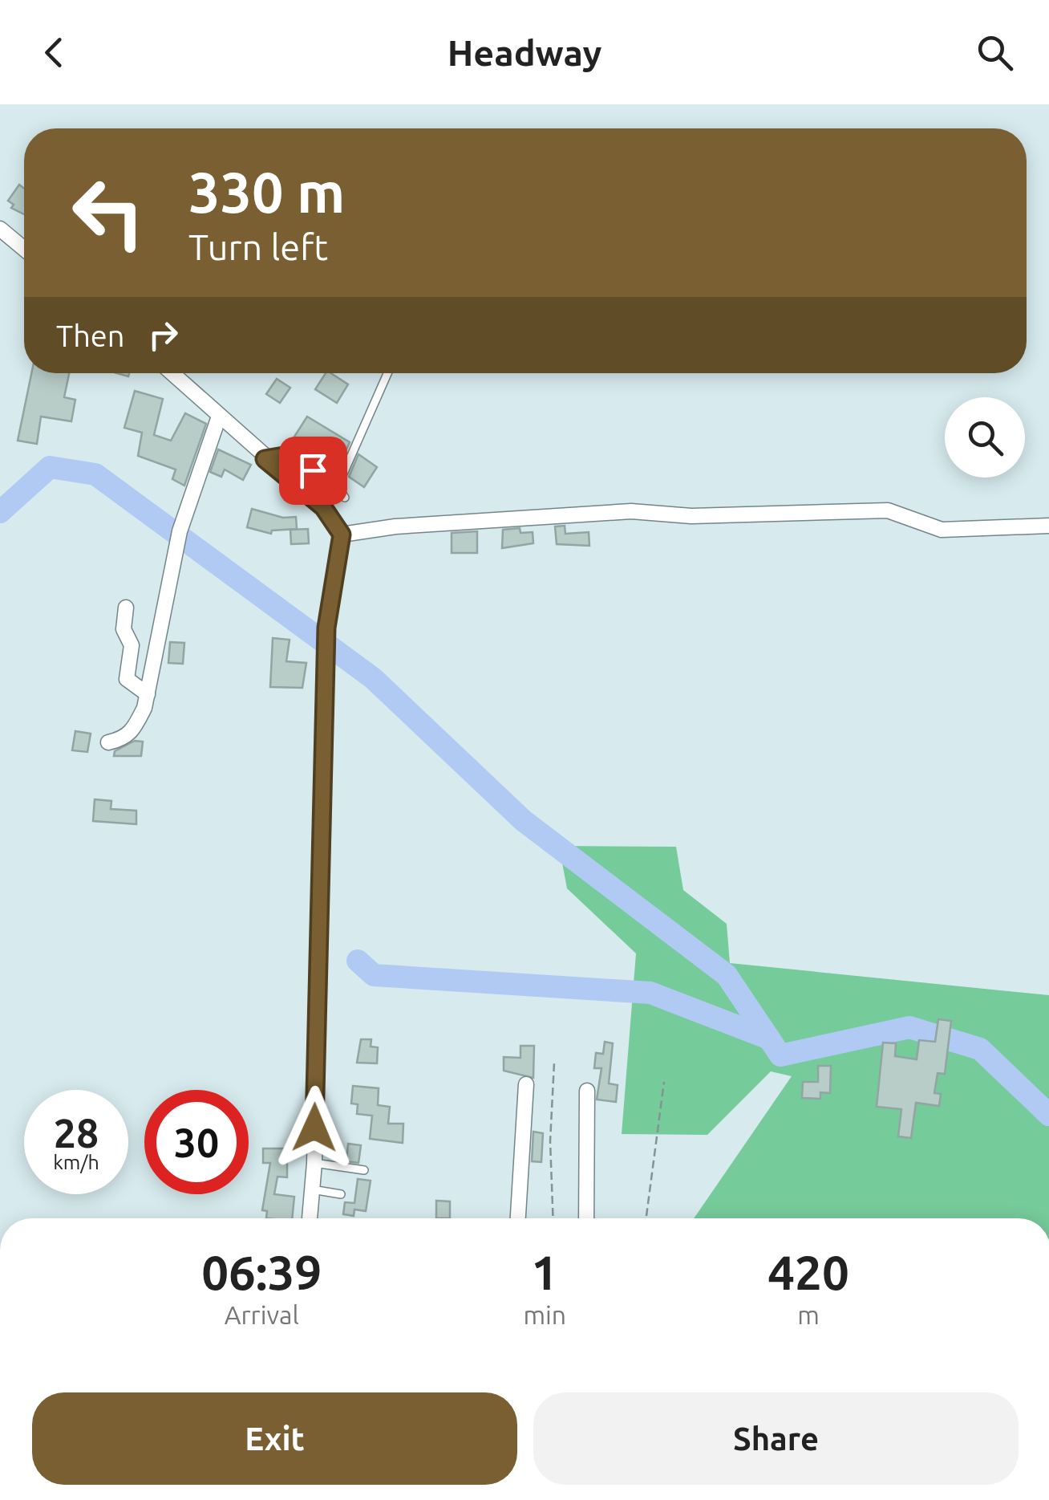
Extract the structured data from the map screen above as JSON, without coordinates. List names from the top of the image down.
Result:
{
  "page": {
    "header": "Headway",
    "turn": ["330 m", "Turn left"],
    "then": "Then",
    "speed": "28 km/h",
    "limit": "30",
    "eta": [
      "06:39",
      "Arrival",
      "1",
      "min",
      "420",
      "m"
    ],
    "buttons": ["Exit", "Share"]
  }
}
